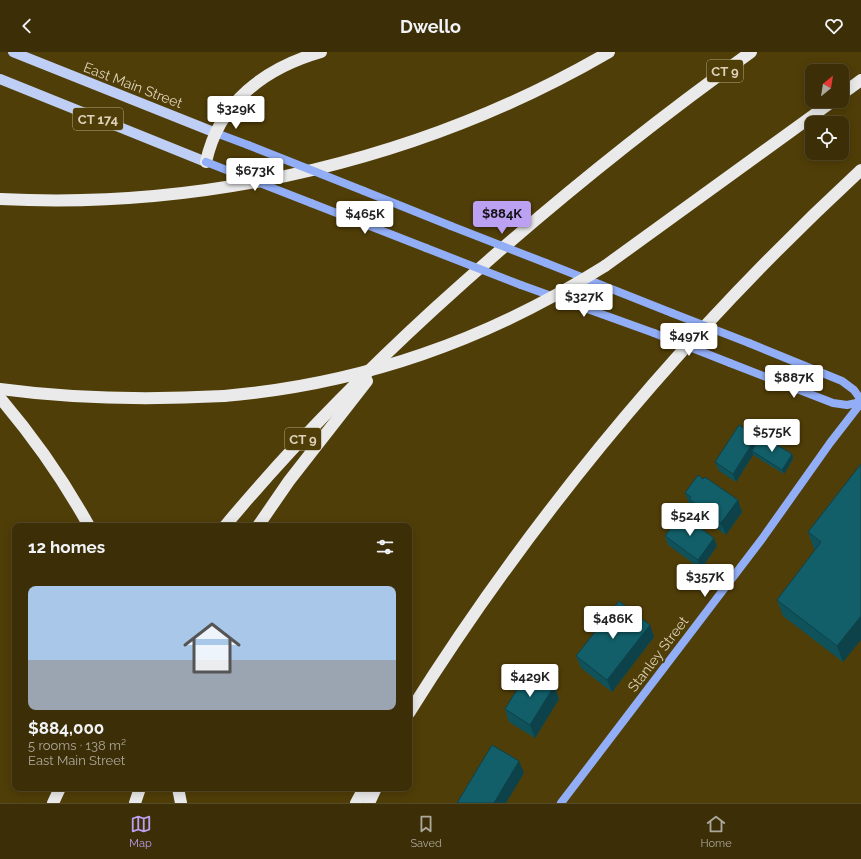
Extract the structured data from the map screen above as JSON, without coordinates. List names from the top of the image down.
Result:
{
  "streets": {
    "highway": ["CT 9"],
    "main road": ["East Main Street", "CT 174", "Stanley Street"]
  },
  "crossings": [
    ["East Main Street", "CT 174"],
    ["East Main Street", "Stanley Street"],
    ["CT 174", "Stanley Street"]
  ],
  "north": "top right",
  "page": {
    "header": "Dwello",
    "price": [
      "$329K",
      "$673K",
      "$465K",
      "$884K",
      "$327K",
      "$497K",
      "$887K",
      "$575K",
      "$524K",
      "$357K",
      "$486K",
      "$429K"
    ],
    "heading": "12 homes",
    "list": [
      {
        "name": "$884,000",
        "note": "5 rooms · 138 m² · East Main Street"
      }
    ],
    "tabs": ["Map", "Saved", "Home"]
  }
}
